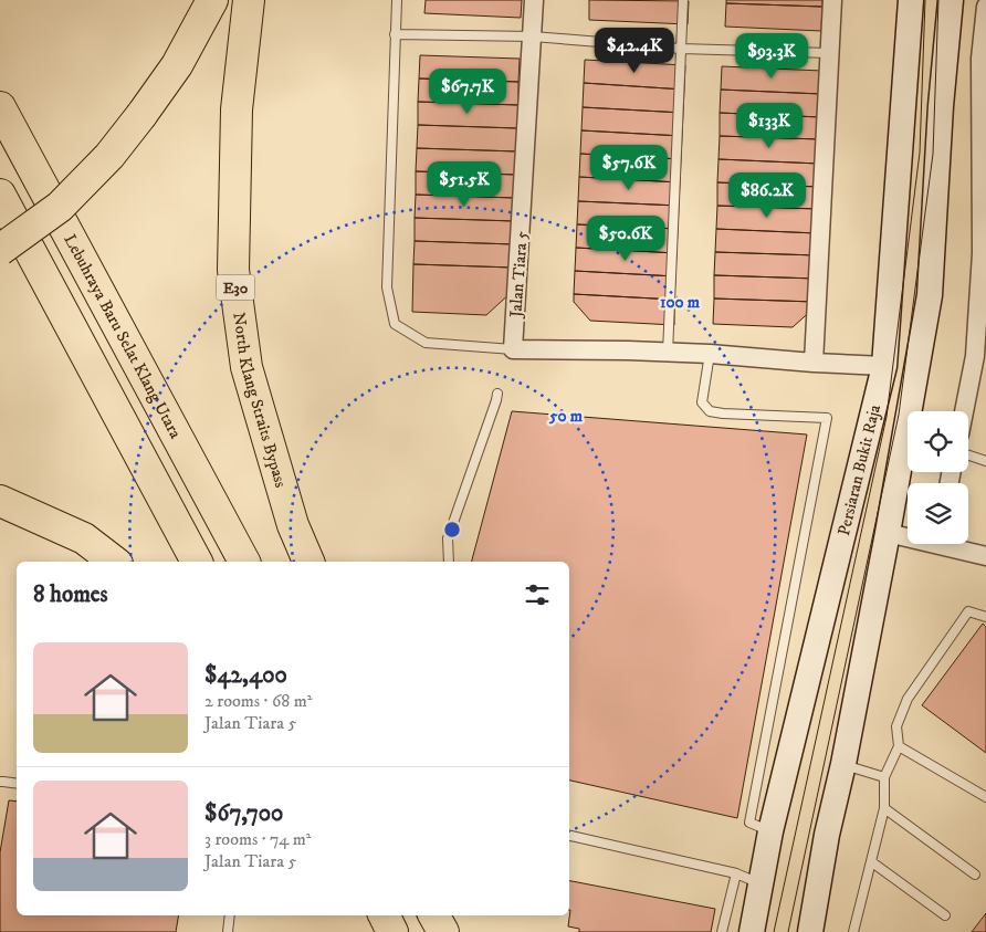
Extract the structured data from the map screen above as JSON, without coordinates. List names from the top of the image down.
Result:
{
  "streets": {
    "highway": ["E30", "Lebuhraya Baru Selat Klang Utara", "North Klang Straits Bypass"],
    "main road": ["Persiaran Bukit Raja"],
    "street": ["Jalan Tiara 5"]
  },
  "page": {
    "price": [
      "$42.4K",
      "$93.3K",
      "$67.7K",
      "$133K",
      "$57.6K",
      "$51.5K",
      "$86.2K",
      "$50.6K"
    ],
    "heading": "8 homes",
    "list": [
      {
        "name": "$42,400",
        "note": "2 rooms · 68 m² · Jalan Tiara 5"
      },
      {
        "name": "$67,700",
        "note": "3 rooms · 74 m² · Jalan Tiara 5"
      }
    ]
  },
  "rings": ["100 m", "50 m"]
}
